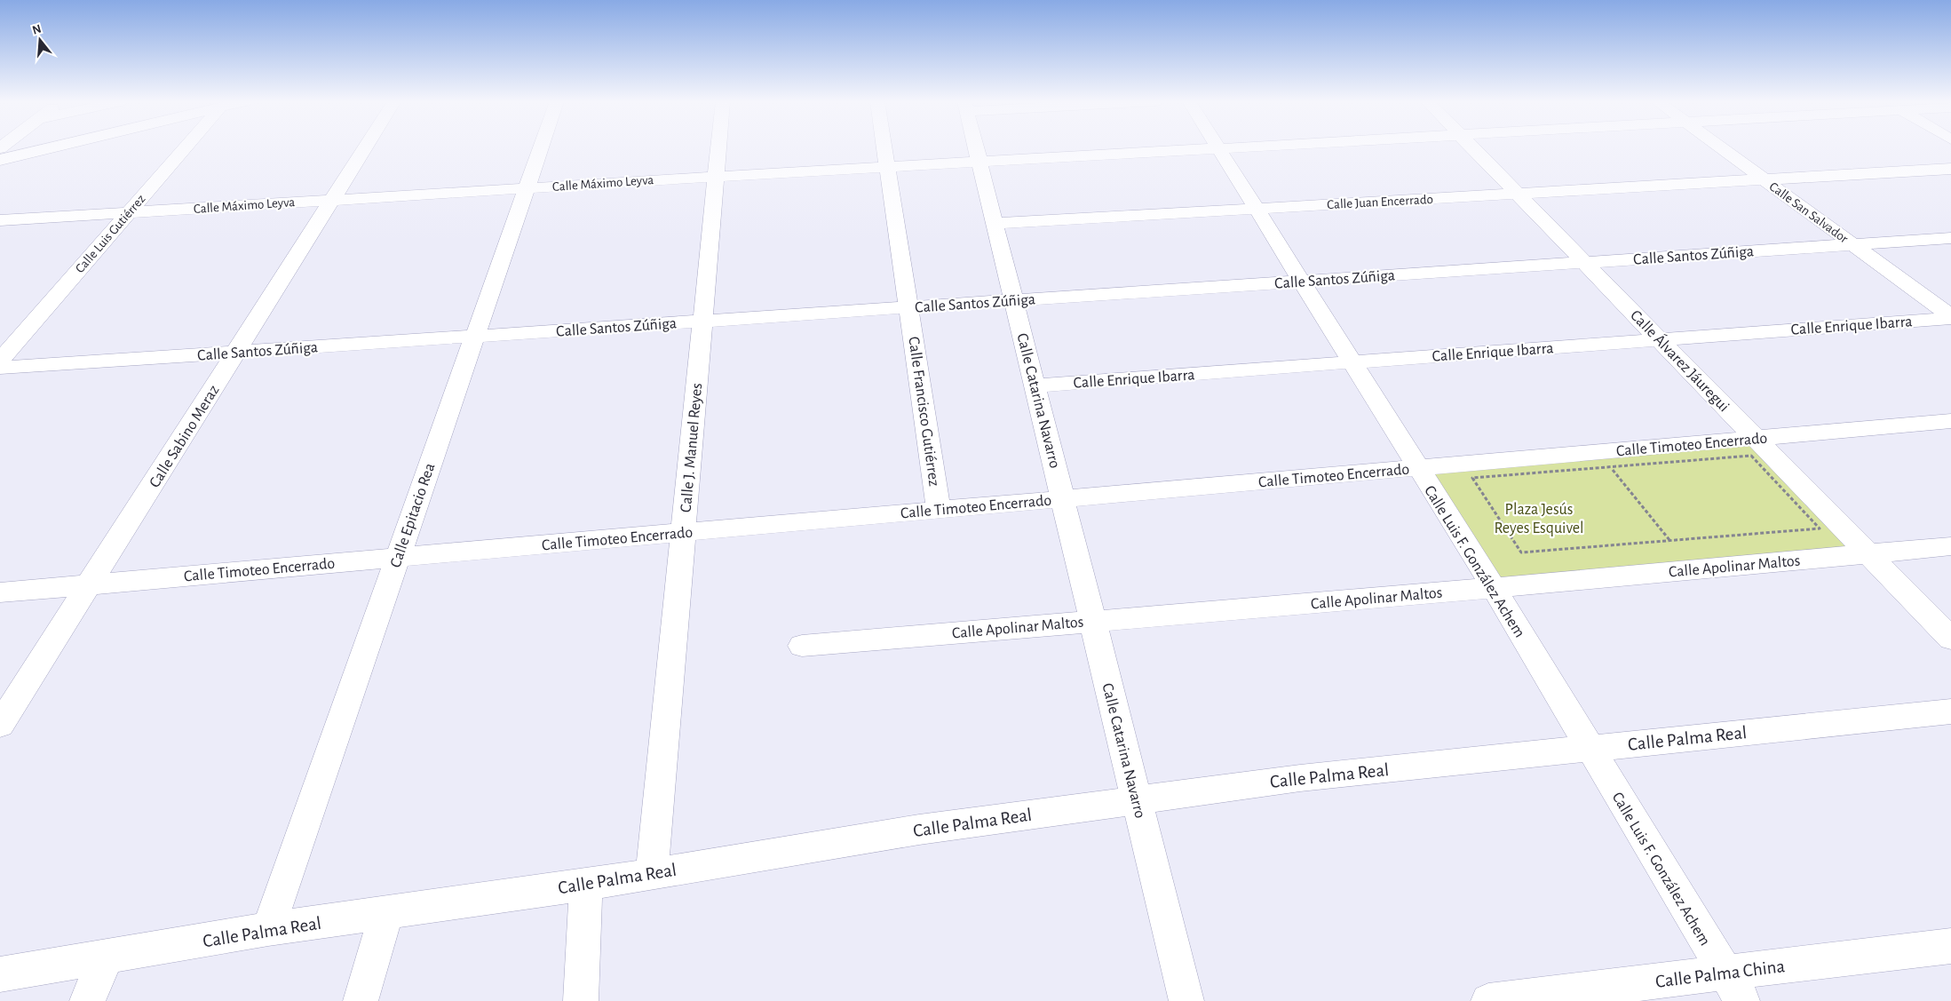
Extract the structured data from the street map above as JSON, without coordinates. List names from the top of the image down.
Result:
{
  "streets": {
    "street": [
      "Calle Máximo Leyva",
      "Calle Juan Encerrado",
      "Calle San Salvador",
      "Calle Luis Gutiérrez",
      "Calle Santos Zúñiga",
      "Calle Enrique Ibarra",
      "Calle Álvarez Jáuregui",
      "Calle Catarina Navarro",
      "Calle Francisco Gutiérrez",
      "Calle Sabino Meraz",
      "Calle Timoteo Encerrado",
      "Calle J. Manuel Reyes",
      "Calle Epitacio Rea",
      "Calle Luis F. González Achem",
      "Calle Apolinar Maltos",
      "Calle Palma Real",
      "Calle Palma China"
    ]
  },
  "crossings": [
    ["Calle Máximo Leyva", "Calle Luis Gutiérrez"],
    ["Calle Máximo Leyva", "Calle Catarina Navarro"],
    ["Calle Máximo Leyva", "Calle Francisco Gutiérrez"],
    ["Calle Máximo Leyva", "Calle Sabino Meraz"],
    ["Calle Máximo Leyva", "Calle J. Manuel Reyes"],
    ["Calle Máximo Leyva", "Calle Epitacio Rea"],
    ["Calle Máximo Leyva", "Calle Luis F. González Achem"],
    ["Calle Juan Encerrado", "Calle San Salvador"],
    ["Calle Juan Encerrado", "Calle Álvarez Jáuregui"],
    ["Calle Juan Encerrado", "Calle Catarina Navarro"],
    ["Calle Juan Encerrado", "Calle Luis F. González Achem"],
    ["Calle San Salvador", "Calle Santos Zúñiga"],
    ["Calle San Salvador", "Calle Enrique Ibarra"],
    ["Calle Santos Zúñiga", "Calle Álvarez Jáuregui"],
    ["Calle Santos Zúñiga", "Calle Catarina Navarro"],
    ["Calle Santos Zúñiga", "Calle Francisco Gutiérrez"],
    ["Calle Santos Zúñiga", "Calle Sabino Meraz"],
    ["Calle Santos Zúñiga", "Calle J. Manuel Reyes"],
    ["Calle Santos Zúñiga", "Calle Epitacio Rea"],
    ["Calle Santos Zúñiga", "Calle Luis F. González Achem"],
    ["Calle Enrique Ibarra", "Calle Álvarez Jáuregui"],
    ["Calle Enrique Ibarra", "Calle Catarina Navarro"],
    ["Calle Enrique Ibarra", "Calle Luis F. González Achem"],
    ["Calle Álvarez Jáuregui", "Calle Timoteo Encerrado"],
    ["Calle Álvarez Jáuregui", "Calle Apolinar Maltos"],
    ["Calle Catarina Navarro", "Calle Timoteo Encerrado"],
    ["Calle Catarina Navarro", "Calle Apolinar Maltos"],
    ["Calle Catarina Navarro", "Calle Palma Real"],
    ["Calle Francisco Gutiérrez", "Calle Timoteo Encerrado"],
    ["Calle Sabino Meraz", "Calle Timoteo Encerrado"],
    ["Calle Timoteo Encerrado", "Calle J. Manuel Reyes"],
    ["Calle Timoteo Encerrado", "Calle Epitacio Rea"],
    ["Calle Timoteo Encerrado", "Calle Luis F. González Achem"],
    ["Calle J. Manuel Reyes", "Calle Palma Real"],
    ["Calle Epitacio Rea", "Calle Palma Real"],
    ["Calle Luis F. González Achem", "Calle Apolinar Maltos"],
    ["Calle Luis F. González Achem", "Calle Palma Real"],
    ["Calle Luis F. González Achem", "Calle Palma China"]
  ],
  "parks": ["Plaza Jesús Reyes Esquivel"],
  "north": "top"
}
